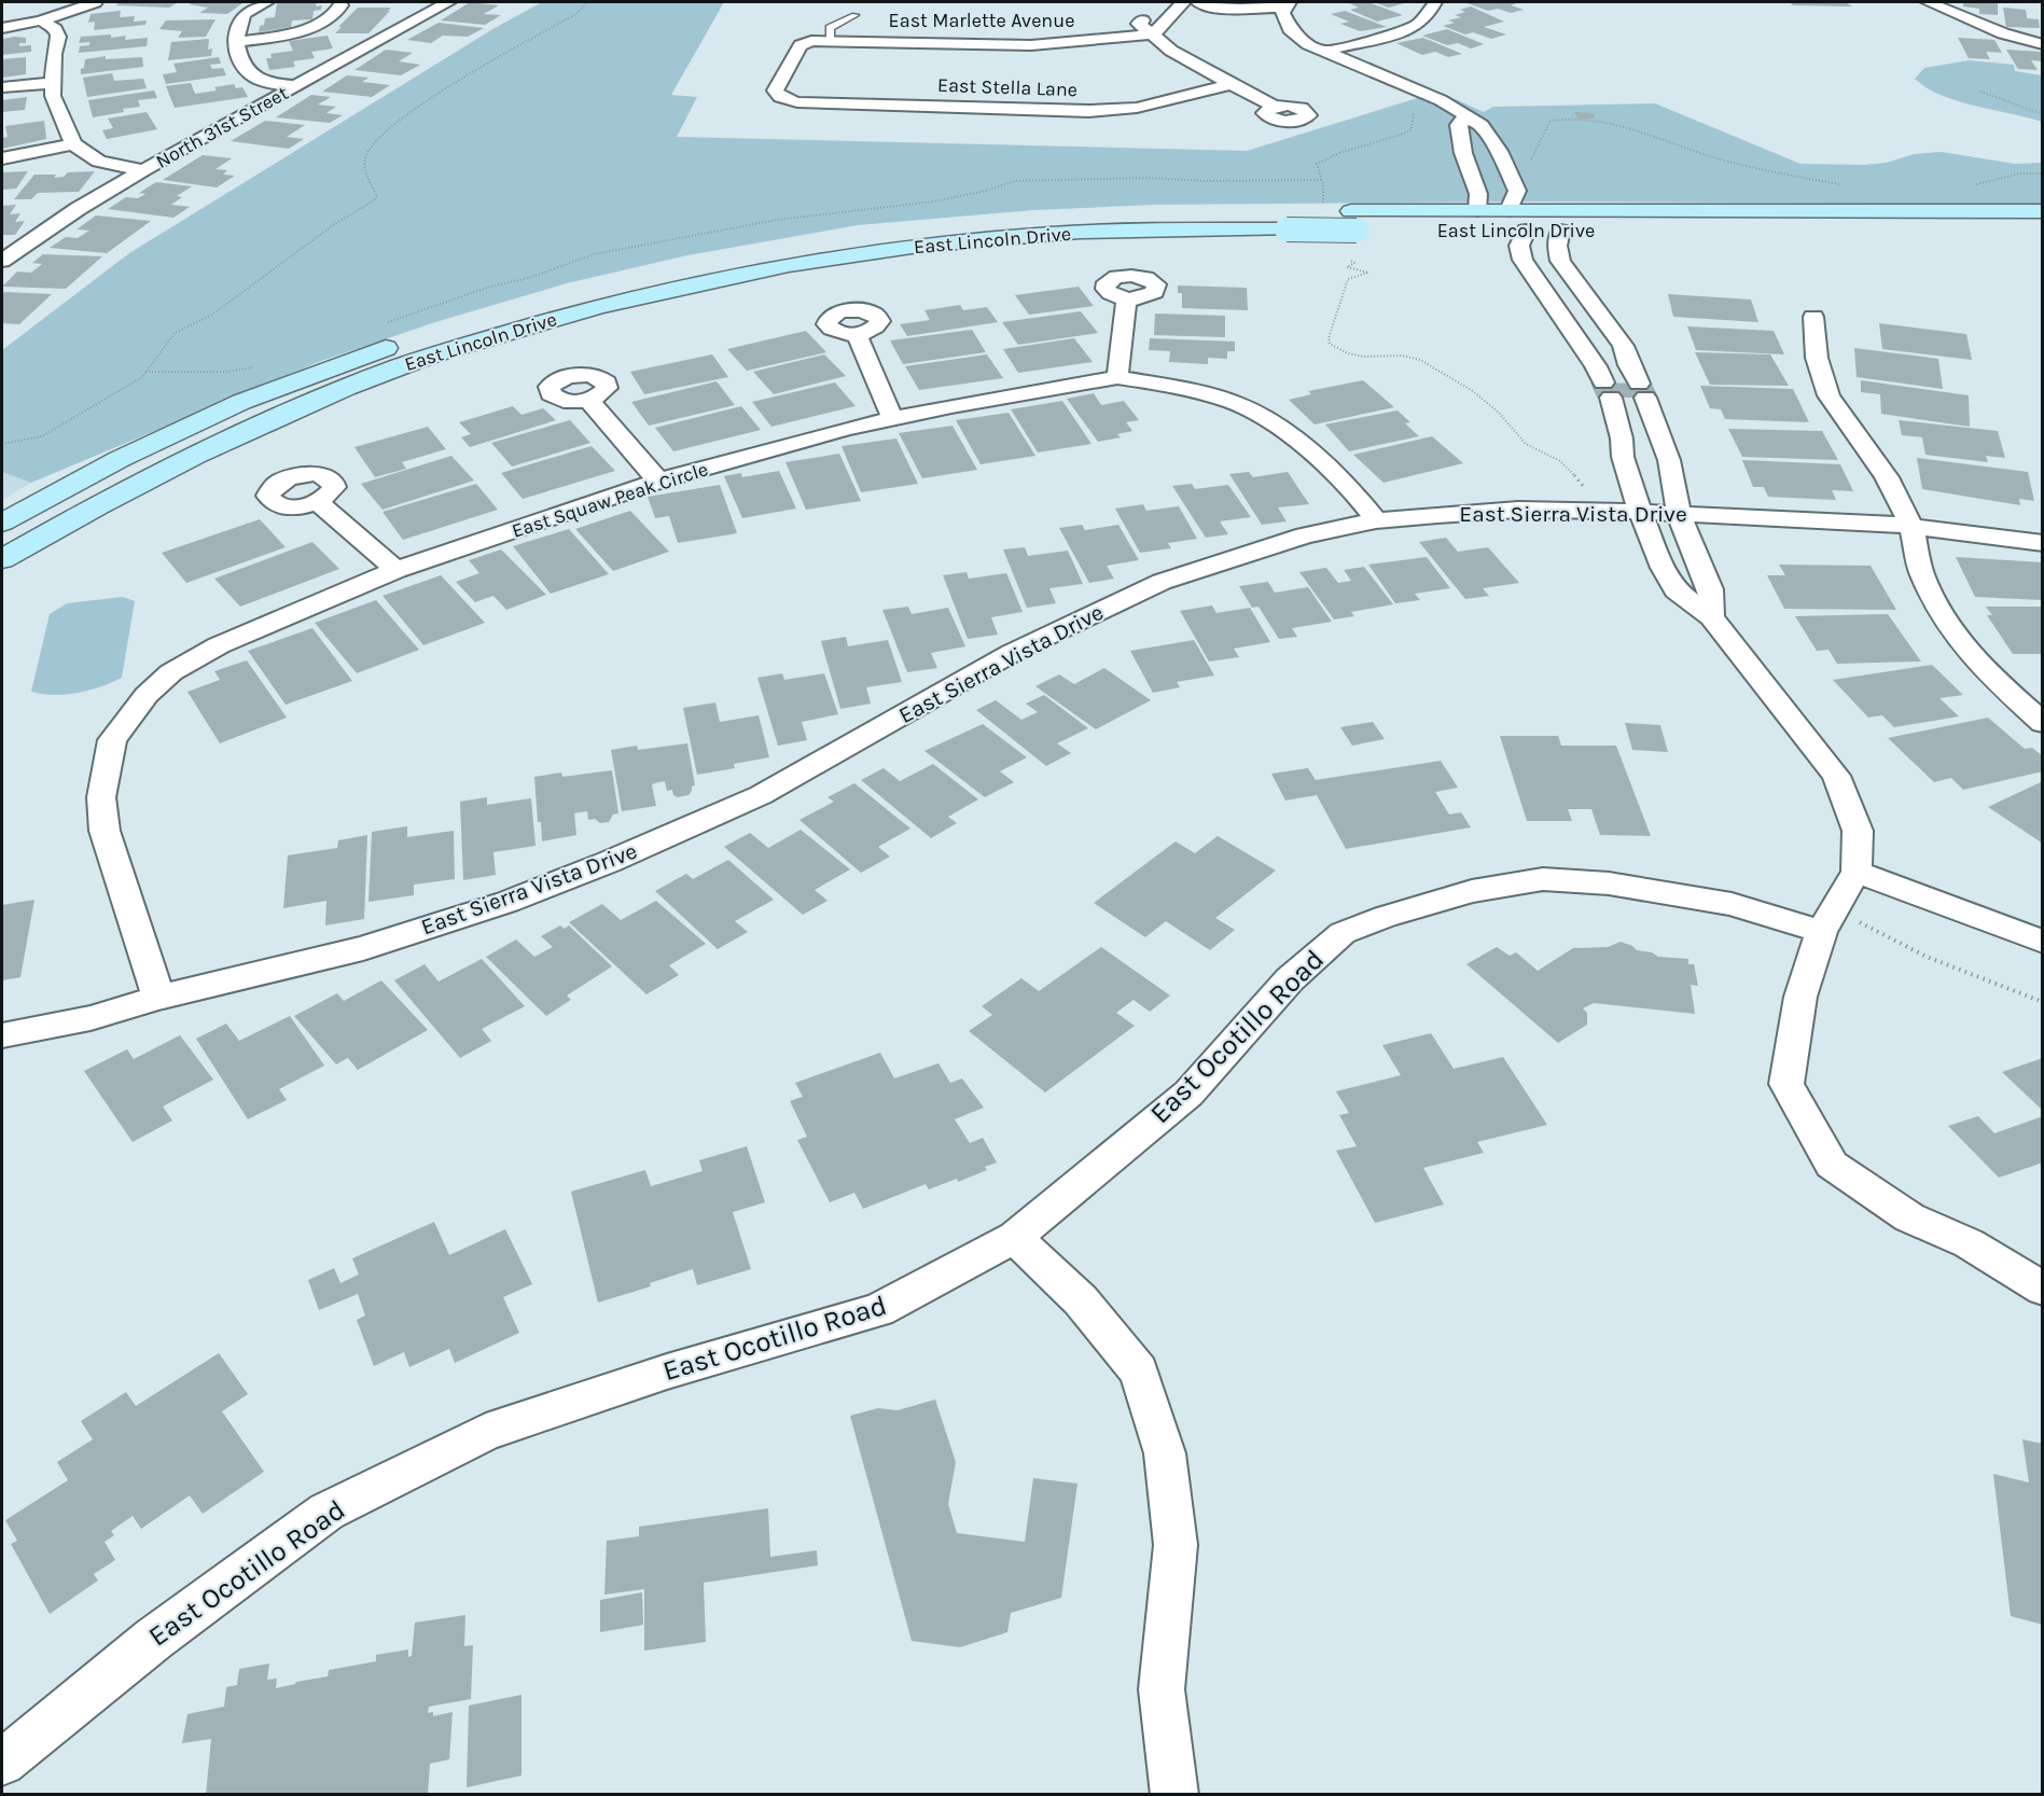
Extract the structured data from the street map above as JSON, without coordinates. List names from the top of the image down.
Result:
{
  "streets": {
    "main road": ["East Lincoln Drive"],
    "street": [
      "East Marlette Avenue",
      "East Stella Lane",
      "North 31st Street",
      "East Squaw Peak Circle",
      "East Sierra Vista Drive",
      "East Ocotillo Road"
    ]
  },
  "crossings": [
    ["East Marlette Avenue", "East Stella Lane"],
    ["East Squaw Peak Circle", "East Sierra Vista Drive"]
  ]
}
